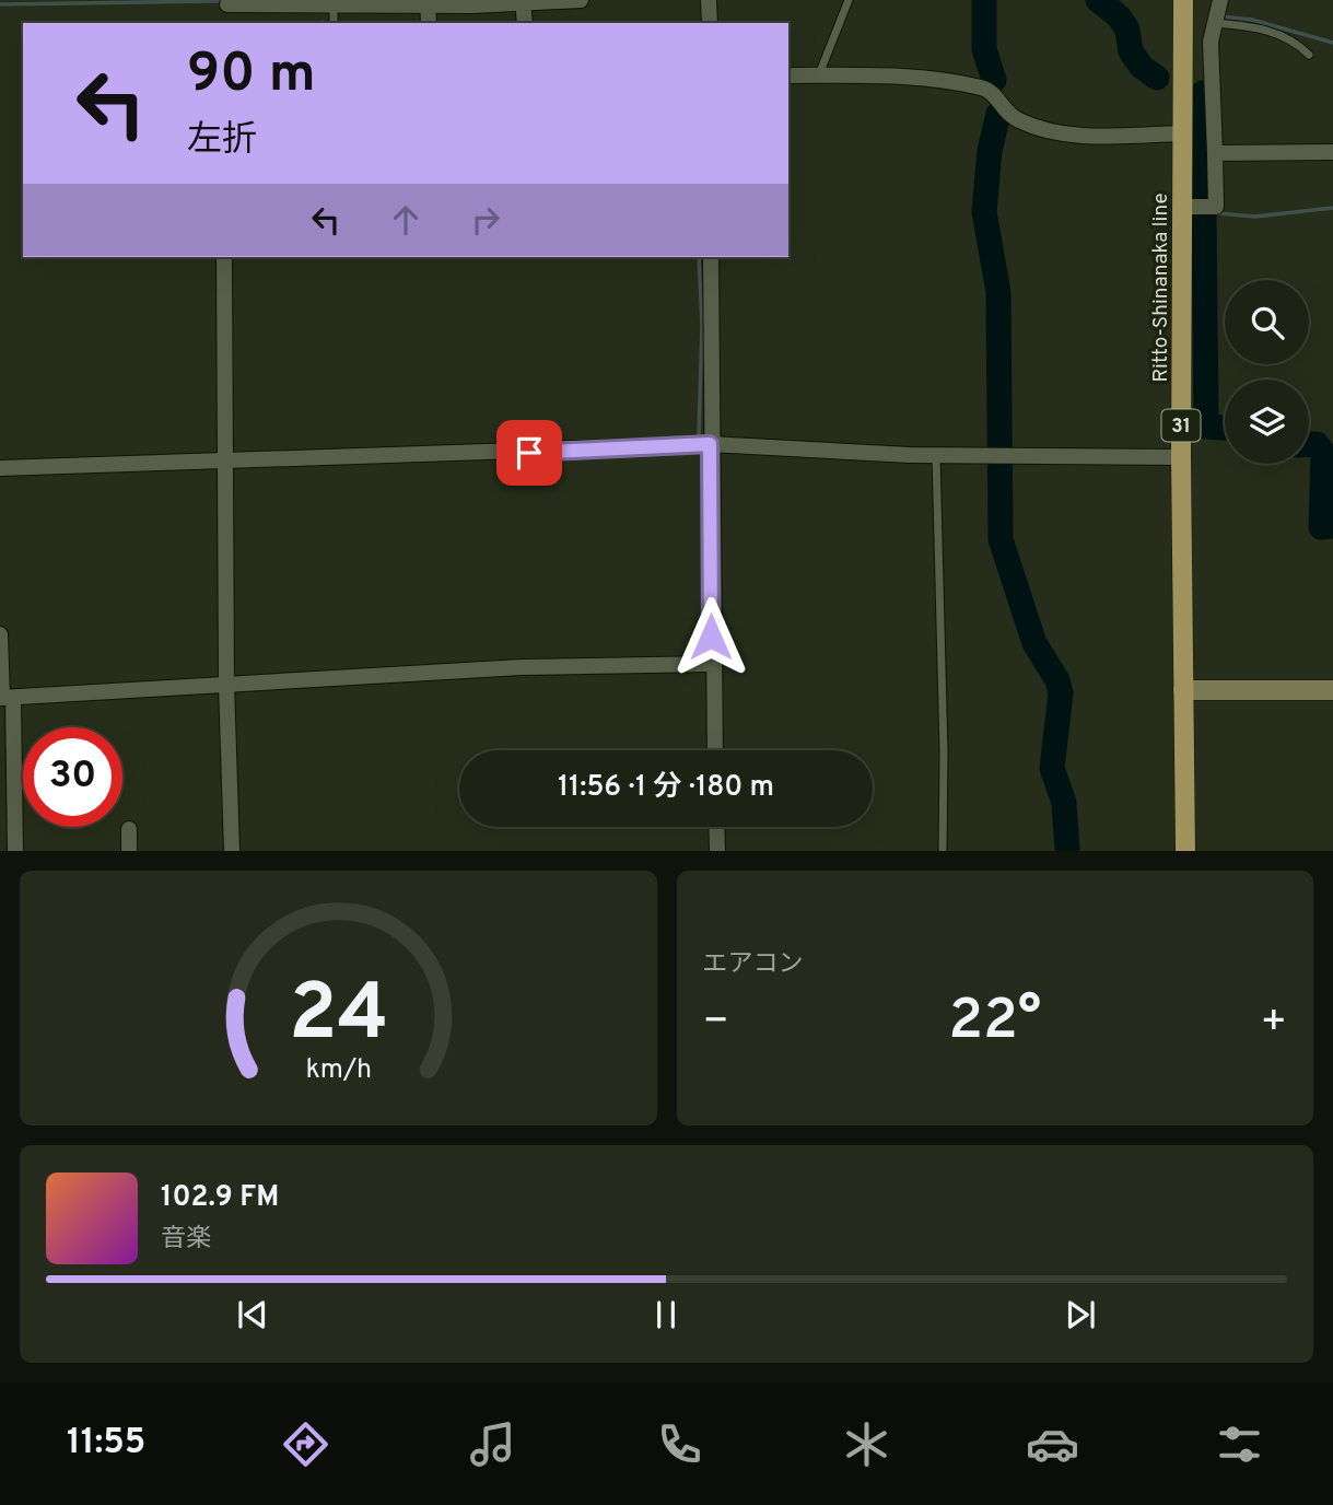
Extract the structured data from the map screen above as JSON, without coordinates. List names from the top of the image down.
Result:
{
  "streets": {
    "main road": ["Ritto-Shinanaka line", "31"]
  },
  "page": {
    "turn": ["90 m", "左折"],
    "limit": "30",
    "trip": "11:56 · 1 分 · 180 m",
    "tile": "エアコン",
    "heat": ["−", "22°", "+"],
    "song": ["102.9 FM", "音楽"],
    "tabs": "11:55",
    "gauge": ["24", "km/h"]
  }
}
